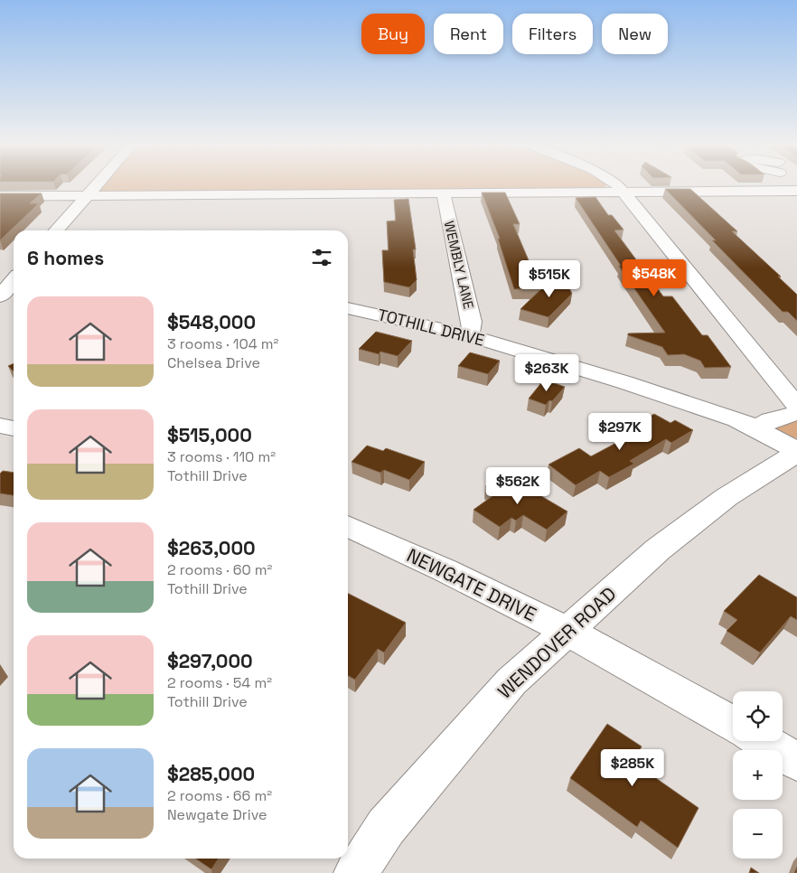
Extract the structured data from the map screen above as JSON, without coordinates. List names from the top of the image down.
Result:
{
  "streets": {
    "street": [
      "WEMBLY LANE",
      "TOTHILL DRIVE",
      "NEWGATE DRIVE",
      "WENDOVER ROAD"
    ]
  },
  "crossings": [
    ["WEMBLY LANE", "TOTHILL DRIVE"],
    ["TOTHILL DRIVE", "WENDOVER ROAD"],
    ["NEWGATE DRIVE", "WENDOVER ROAD"]
  ],
  "page": {
    "chip": [
      "Buy",
      "Rent",
      "Filters",
      "New"
    ],
    "heading": "6 homes",
    "price": [
      "$548K",
      "$515K",
      "$263K",
      "$297K",
      "$562K",
      "$285K"
    ],
    "list": [
      {
        "name": "$548,000",
        "note": "3 rooms · 104 m² · Chelsea Drive"
      },
      {
        "name": "$515,000",
        "note": "3 rooms · 110 m² · Tothill Drive"
      },
      {
        "name": "$263,000",
        "note": "2 rooms · 60 m² · Tothill Drive"
      },
      {
        "name": "$297,000",
        "note": "2 rooms · 54 m² · Tothill Drive"
      },
      {
        "name": "$285,000",
        "note": "2 rooms · 66 m² · Newgate Drive"
      }
    ],
    "map_buttons": ["+", "−"]
  }
}
